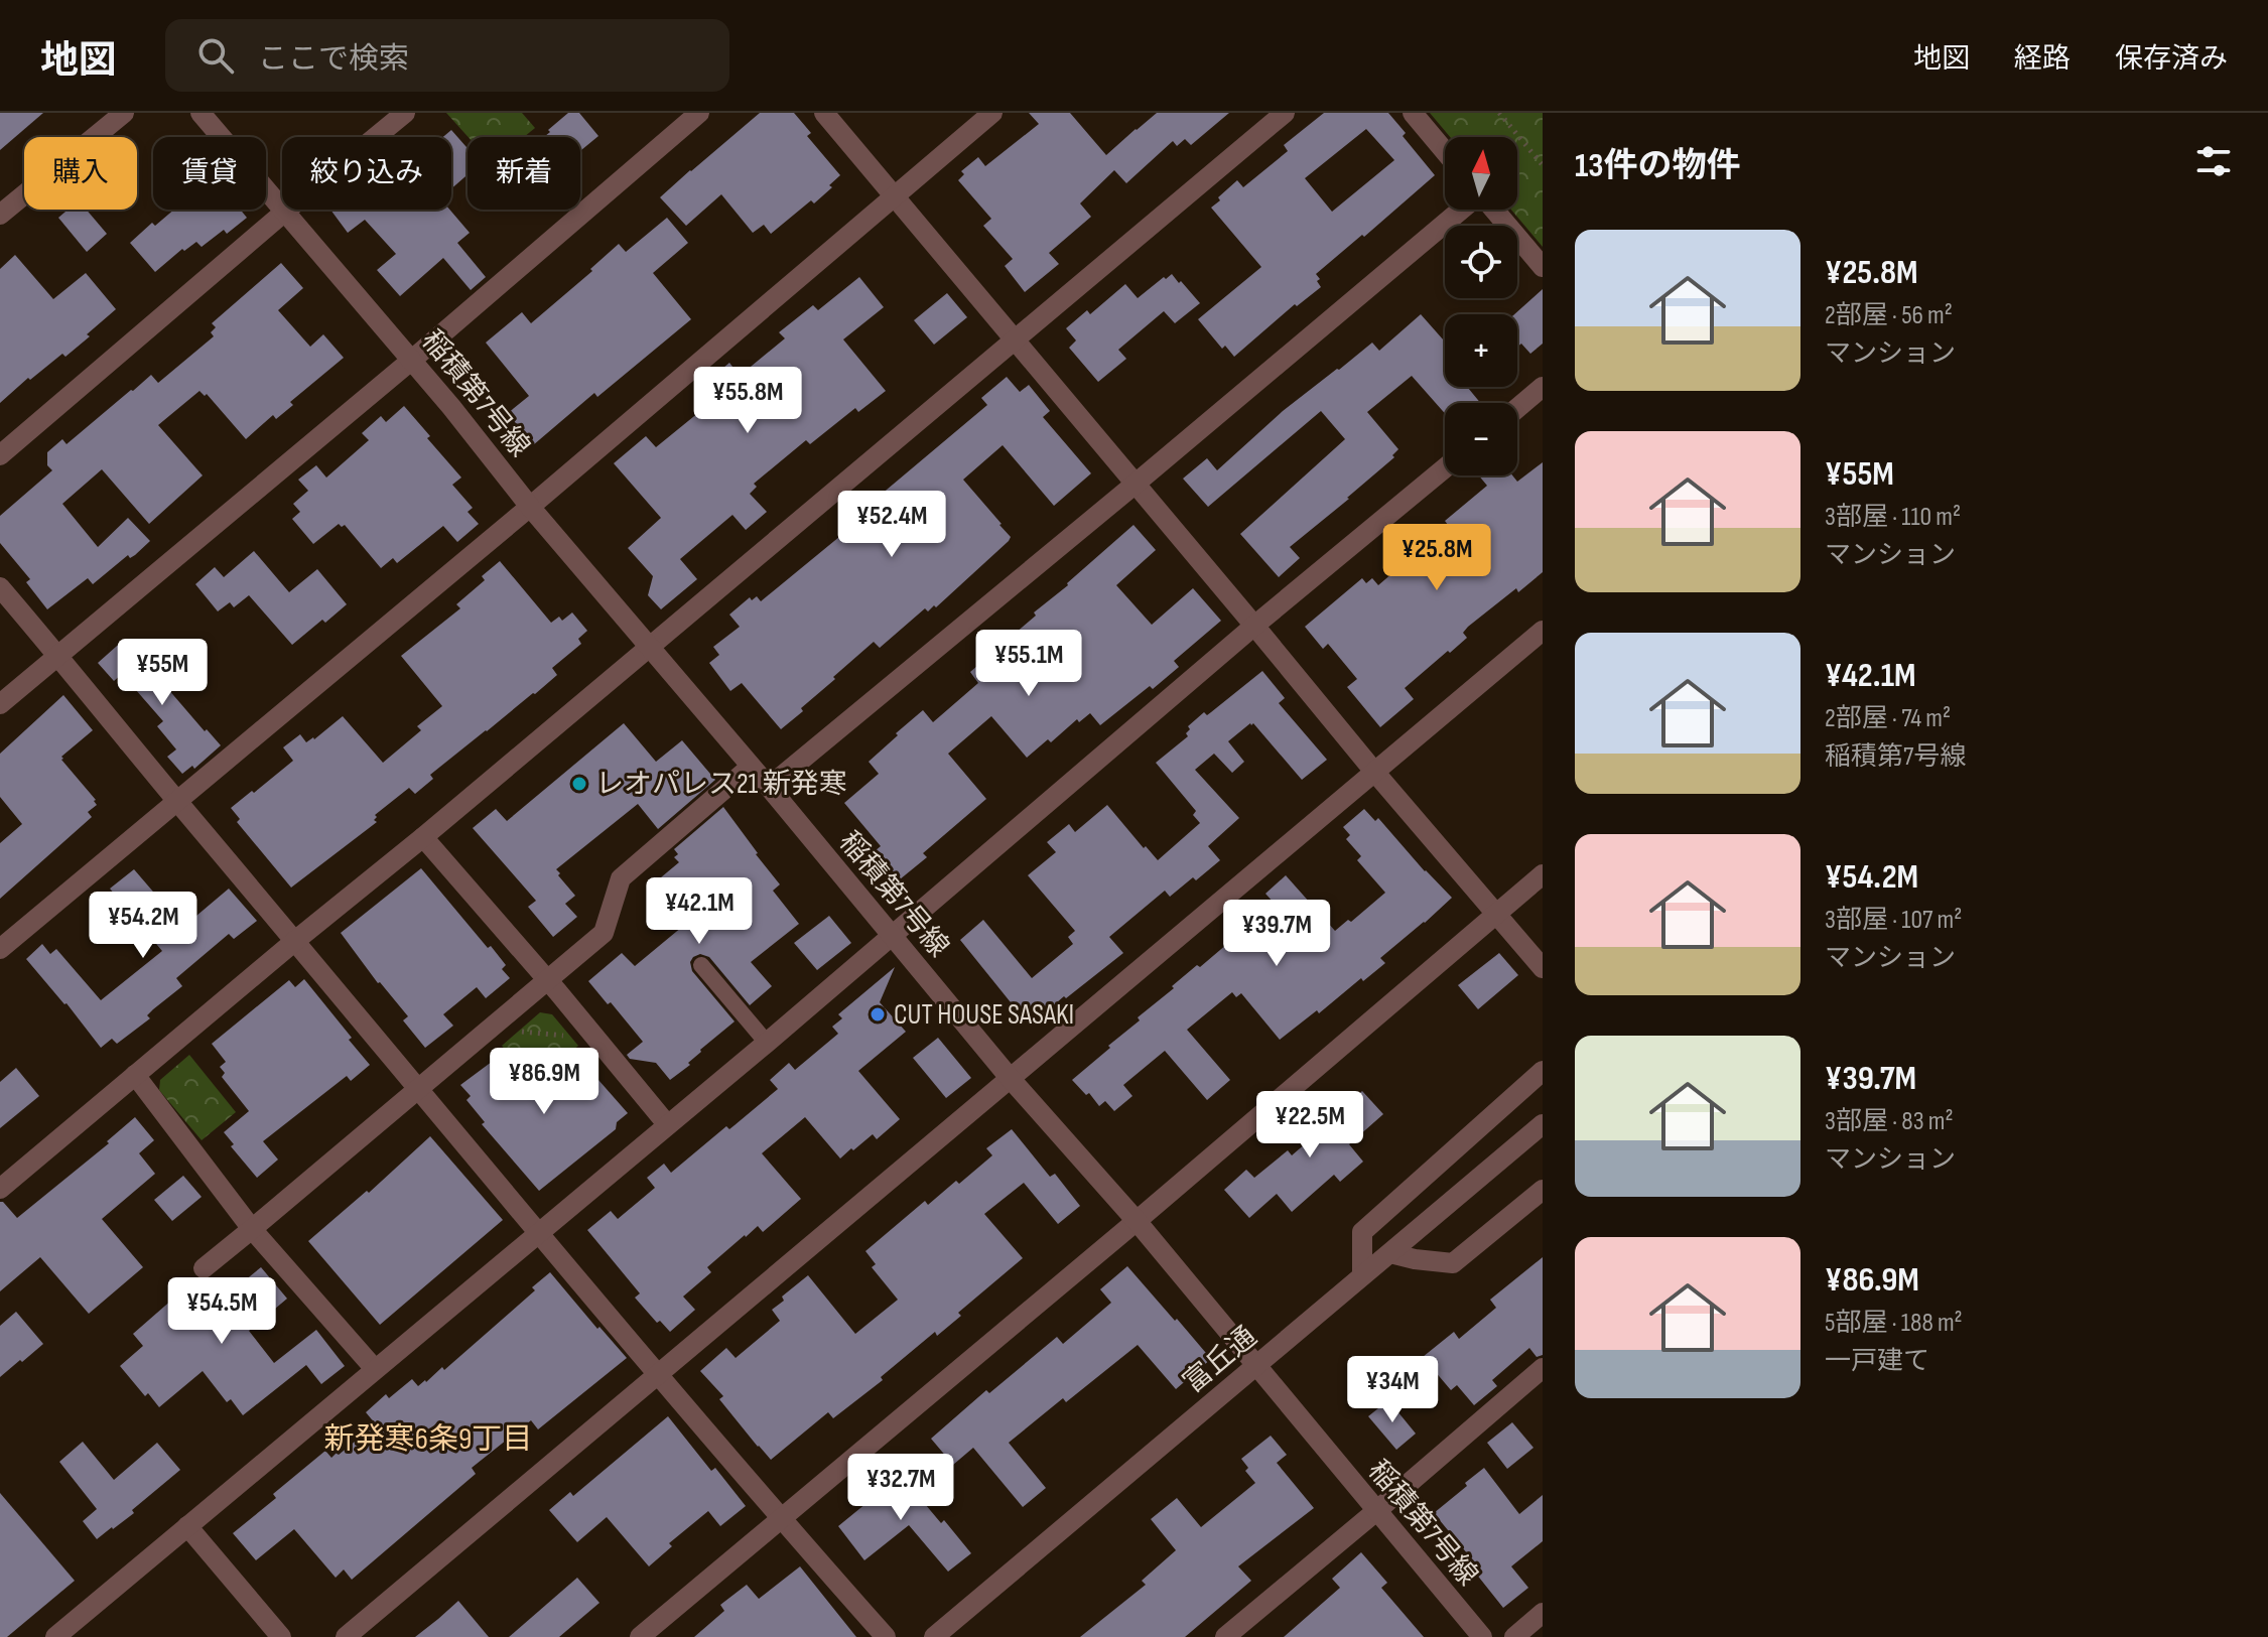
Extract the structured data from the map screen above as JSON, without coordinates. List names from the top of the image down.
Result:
{
  "streets": {
    "street": ["稲積第7号線", "富丘通"]
  },
  "crossings": [
    ["稲積第7号線", "富丘通"]
  ],
  "districts": ["新発寒6条9丁目"],
  "places": ["レオパレス21 新発寒", "CUT HOUSE SASAKI"],
  "north": "top",
  "page": {
    "header": "地図",
    "search": "ここで検索",
    "nav": ["地図", "経路", "保存済み"],
    "heading": "13件の物件",
    "map_buttons": ["+", "−"],
    "chip": [
      "購入",
      "賃貸",
      "絞り込み",
      "新着"
    ],
    "list": [
      {
        "name": "¥25.8M",
        "note": "2部屋 · 56 m² · マンション"
      },
      {
        "name": "¥55M",
        "note": "3部屋 · 110 m² · マンション"
      },
      {
        "name": "¥42.1M",
        "note": "2部屋 · 74 m² · 稲積第7号線"
      },
      {
        "name": "¥54.2M",
        "note": "3部屋 · 107 m² · マンション"
      },
      {
        "name": "¥39.7M",
        "note": "3部屋 · 83 m² · マンション"
      },
      {
        "name": "¥86.9M",
        "note": "5部屋 · 188 m² · 一戸建て"
      }
    ],
    "price": [
      "¥55.8M",
      "¥52.4M",
      "¥25.8M",
      "¥55.1M",
      "¥55M",
      "¥42.1M",
      "¥54.2M",
      "¥39.7M",
      "¥86.9M",
      "¥22.5M",
      "¥54.5M",
      "¥34M",
      "¥32.7M"
    ]
  }
}
